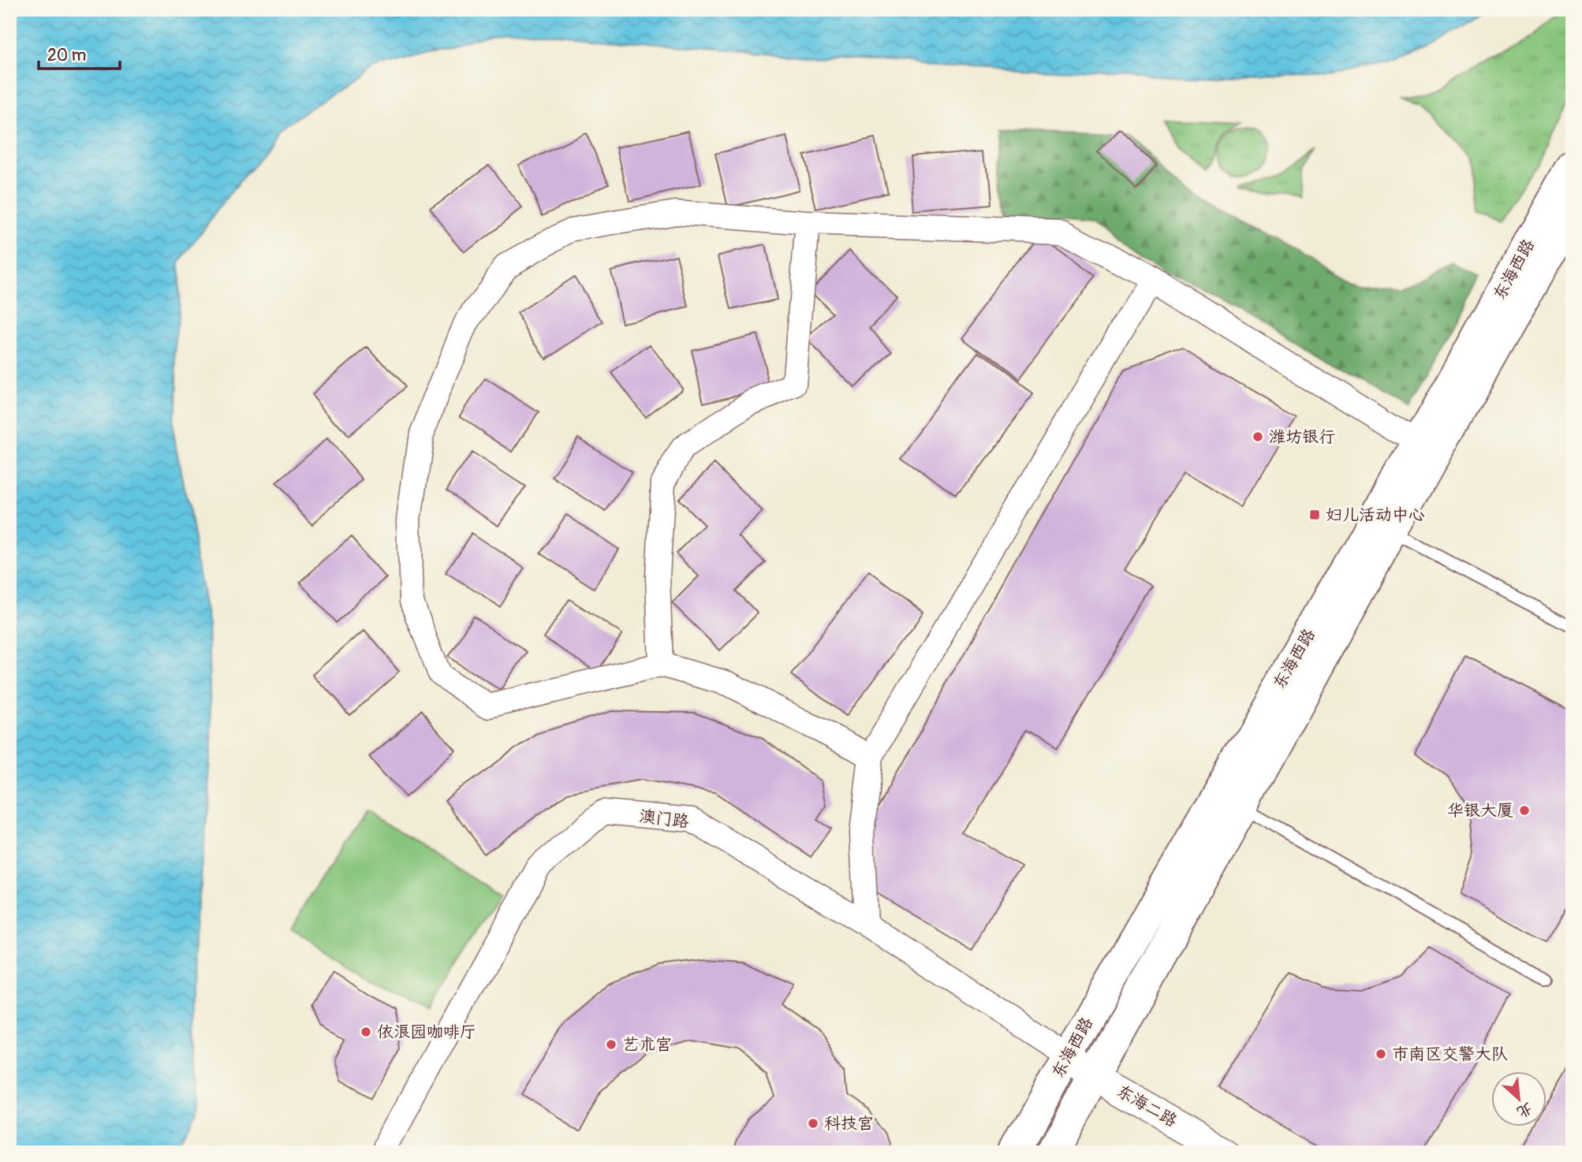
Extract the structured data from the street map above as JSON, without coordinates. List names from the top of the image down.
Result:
{
  "streets": {
    "main road": ["东海西路"],
    "street": ["澳门路", "东海二路"]
  },
  "crossings": [
    ["东海西路", "澳门路"],
    ["东海西路", "东海二路"],
    ["澳门路", "东海二路"]
  ],
  "places": {
    "other": [
      "潍坊银行",
      "华银大厦",
      "依浪园咖啡厅",
      "艺术宫",
      "市南区交警大队",
      "科技宫"
    ],
    "transit": ["妇儿活动中心"]
  },
  "scale_bar": "20 m",
  "north": "bottom right"
}
